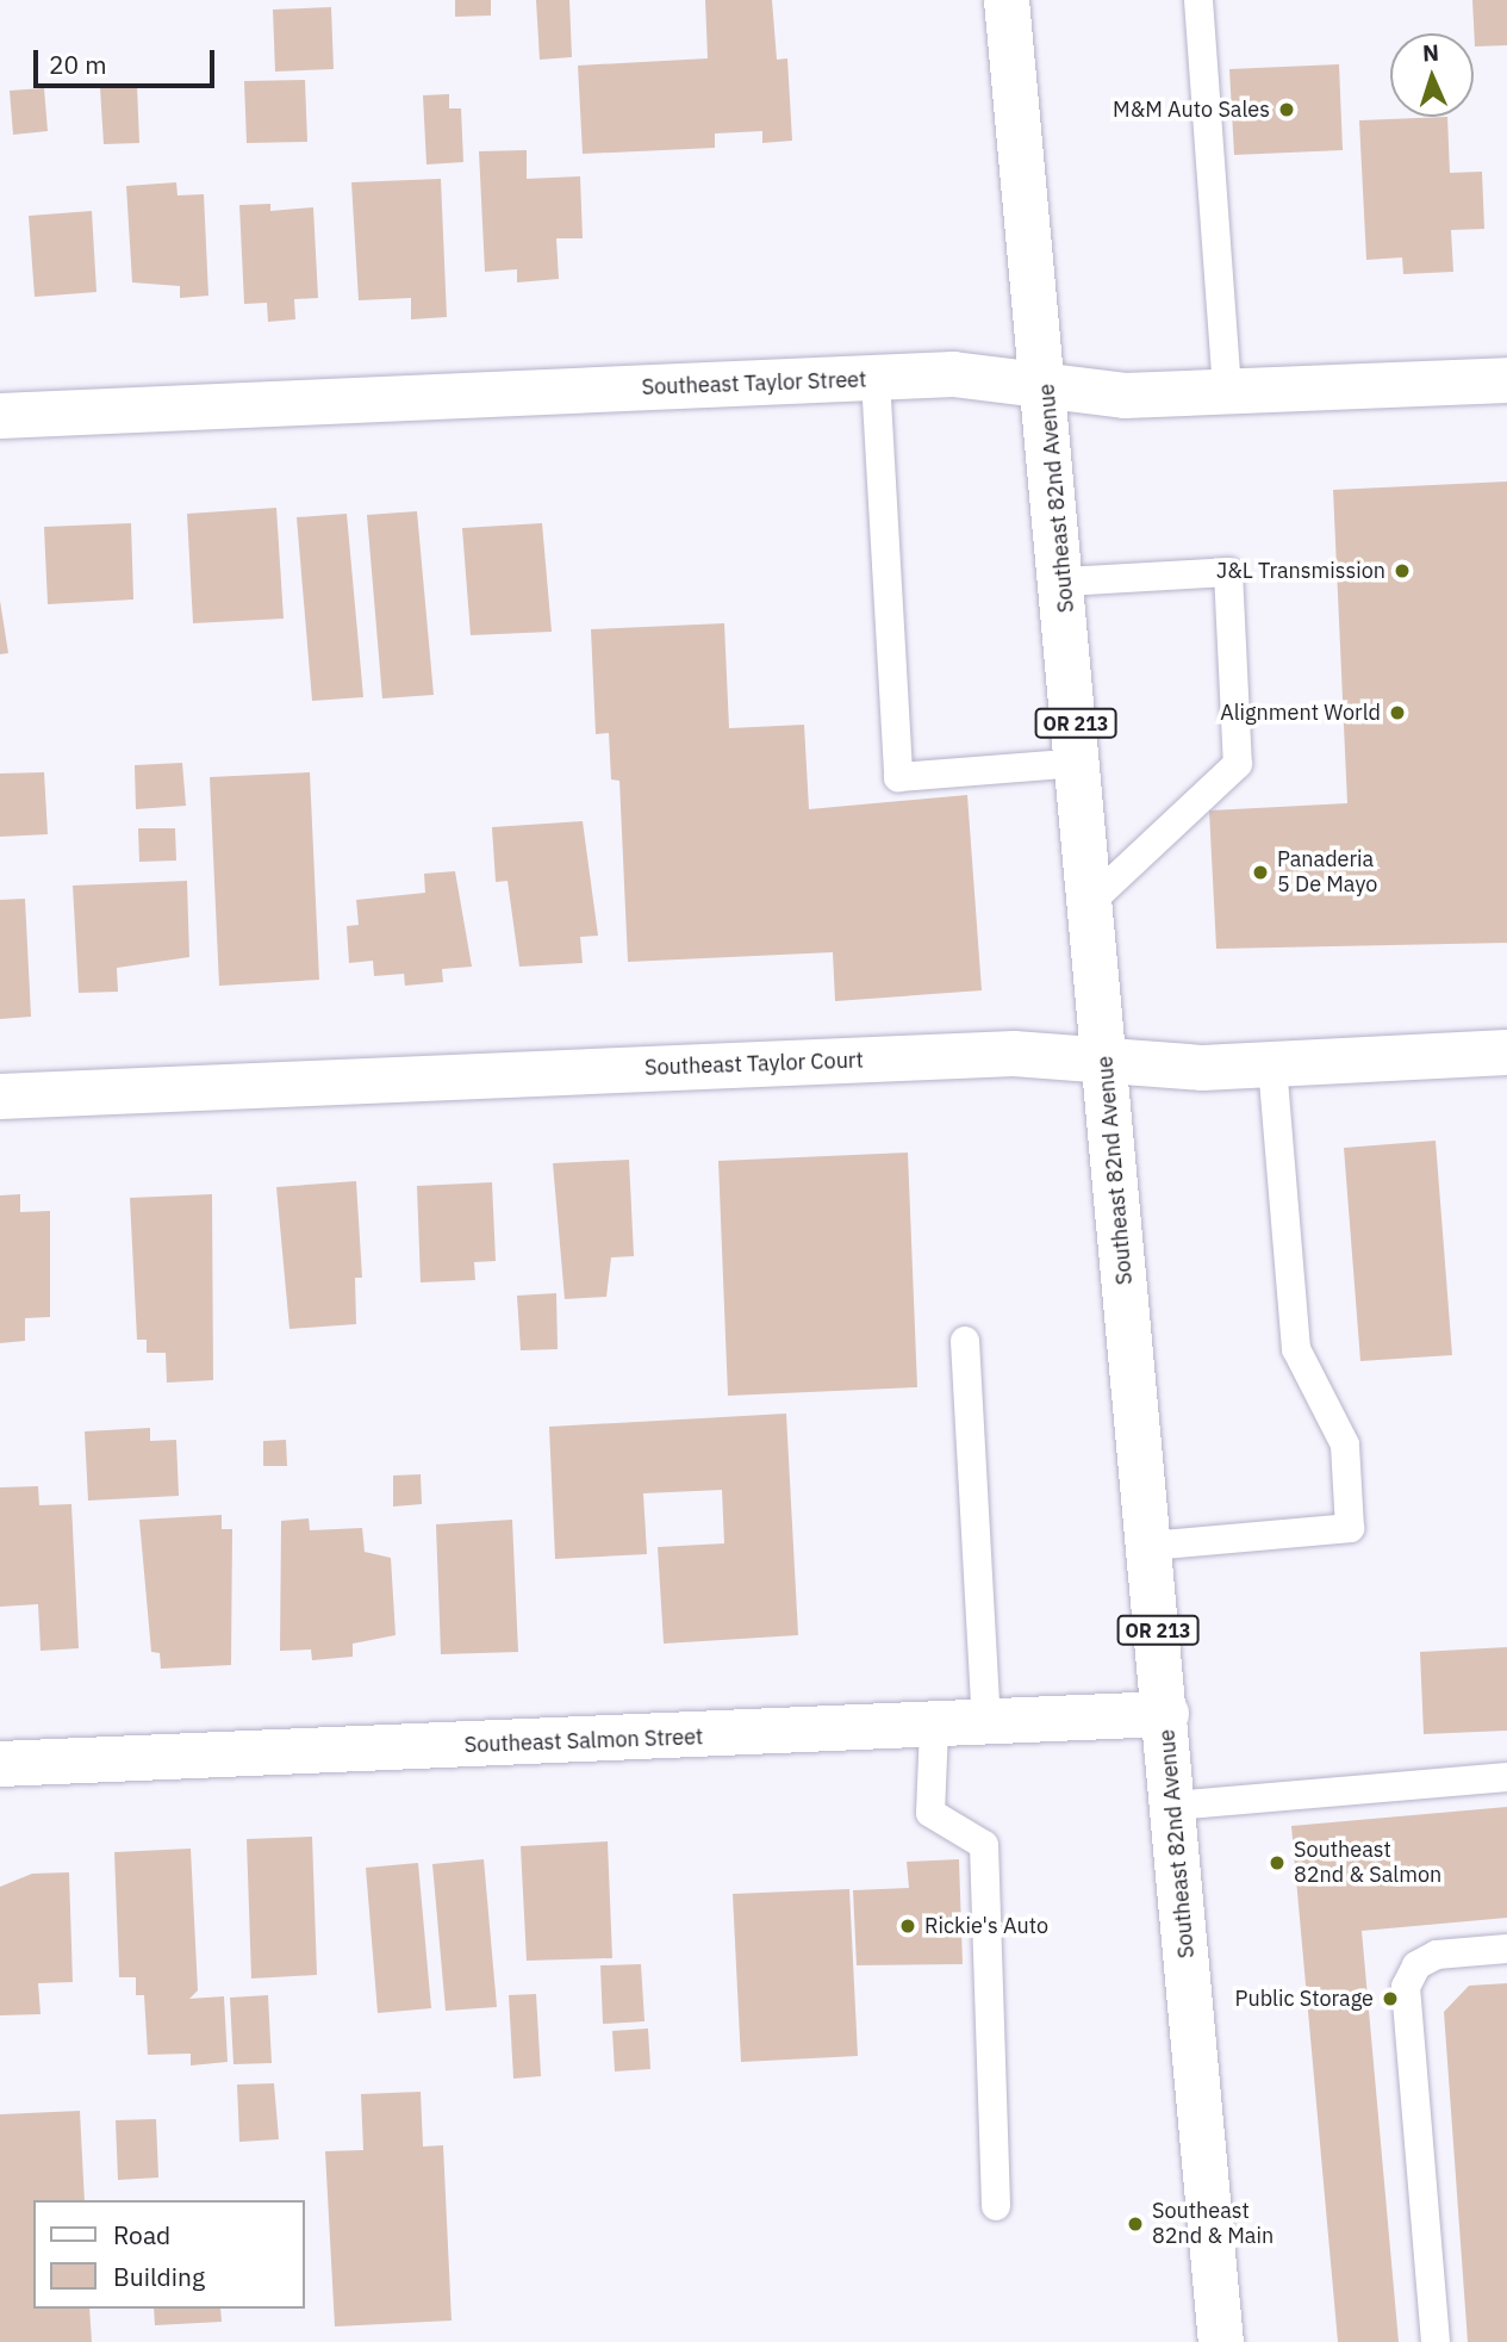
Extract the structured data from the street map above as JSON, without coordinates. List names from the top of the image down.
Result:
{
  "streets": {
    "street": [
      "Southeast Taylor Street",
      "Southeast 82nd Avenue",
      "OR 213",
      "Southeast Taylor Court",
      "Southeast Salmon Street"
    ]
  },
  "crossings": [
    ["Southeast Taylor Street", "Southeast 82nd Avenue"],
    ["Southeast 82nd Avenue", "Southeast Taylor Court"],
    ["Southeast 82nd Avenue", "Southeast Salmon Street"]
  ],
  "places": [
    "M&M Auto Sales",
    "J&L Transmission",
    "Alignment World",
    "Panaderia 5 De Mayo",
    "Southeast 82nd & Salmon",
    "Rickie's Auto",
    "Public Storage",
    "Southeast 82nd & Main"
  ],
  "legend": ["Road", "Building"],
  "scale_bar": "20 m",
  "north": "top"
}
